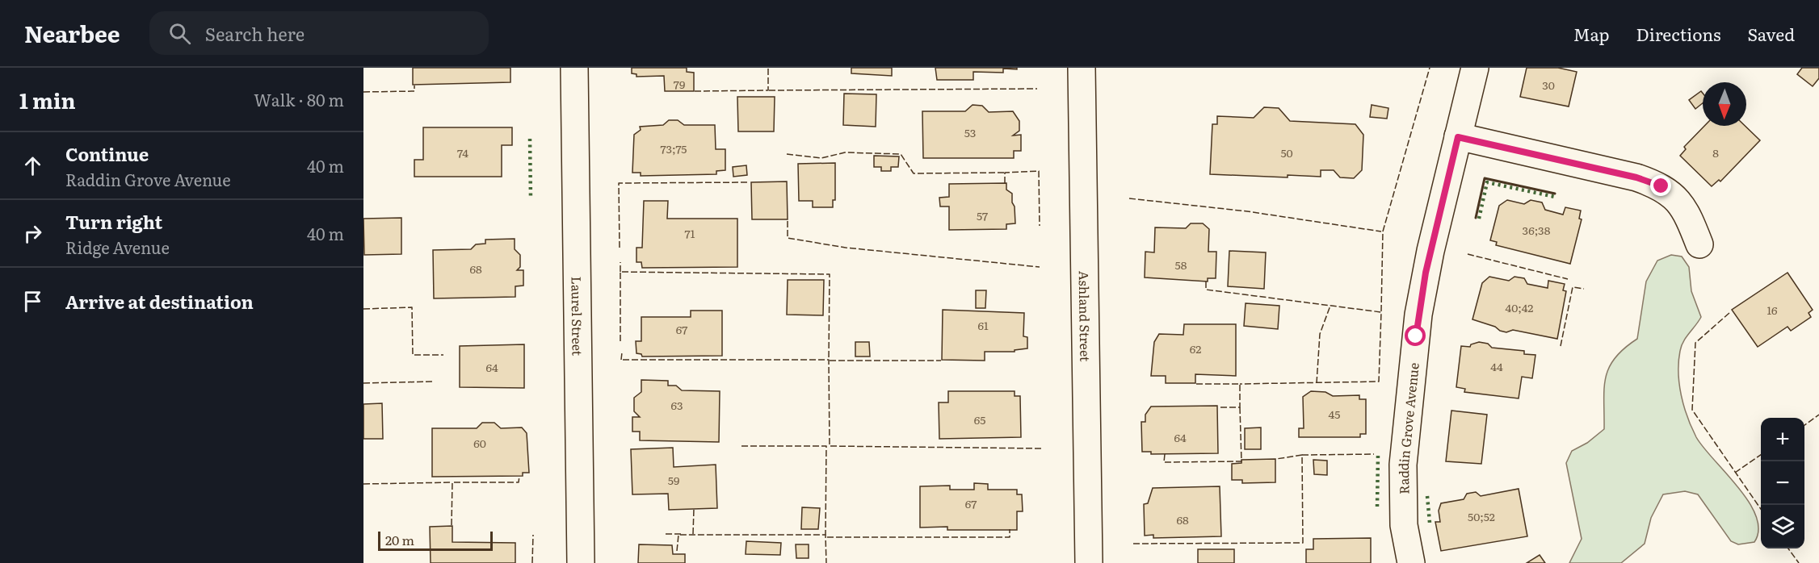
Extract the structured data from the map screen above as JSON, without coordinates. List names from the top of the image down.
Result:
{
  "streets": {
    "street": ["Laurel Street", "Ashland Street", "Raddin Grove Avenue"]
  },
  "house_numbers": [
    "79",
    "30",
    "53",
    "73;75",
    "74",
    "50",
    "8",
    "57",
    "36;38",
    "71",
    "58",
    "68",
    "40;42",
    "16",
    "61",
    "67",
    "62",
    "44",
    "64",
    "63",
    "45",
    "65",
    "64",
    "60",
    "59",
    "67",
    "50;52",
    "68"
  ],
  "scale_bar": "20 m",
  "north": "bottom",
  "page": {
    "header": "Nearbee",
    "search": "Search here",
    "nav": ["Map", "Directions", "Saved"],
    "heading": ["1 min", "Walk · 80 m"],
    "list": [
      ["Continue", "Raddin Grove Avenue", "40 m"],
      ["Turn right", "Ridge Avenue", "40 m"],
      "Arrive at destination"
    ],
    "map_buttons": ["+", "−"],
    "scale": "20 m"
  }
}
